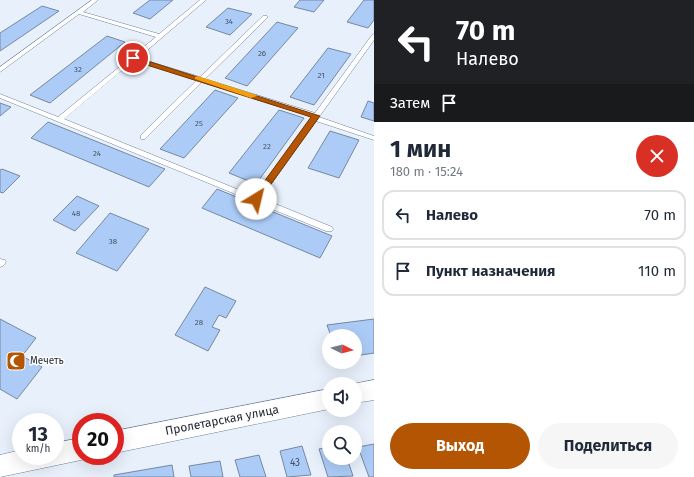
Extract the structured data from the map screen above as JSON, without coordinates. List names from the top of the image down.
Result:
{
  "streets": {
    "street": ["Пролетарская улица"]
  },
  "places": {
    "mosque": ["Мечеть"]
  },
  "house_numbers": [
    "34",
    "26",
    "32",
    "21",
    "25",
    "22",
    "24",
    "48",
    "38",
    "28",
    "43"
  ],
  "north": "right",
  "page": {
    "turn": ["70 m", "Налево"],
    "then": "Затем",
    "heading": ["1 мин", "180 m · 15:24"],
    "list": [
      {
        "name": "Налево",
        "value": "70 m"
      },
      {
        "name": "Пункт назначения",
        "value": "110 m"
      }
    ],
    "speed": "13 km/h",
    "limit": "20",
    "buttons": ["Выход", "Поделиться"]
  }
}
